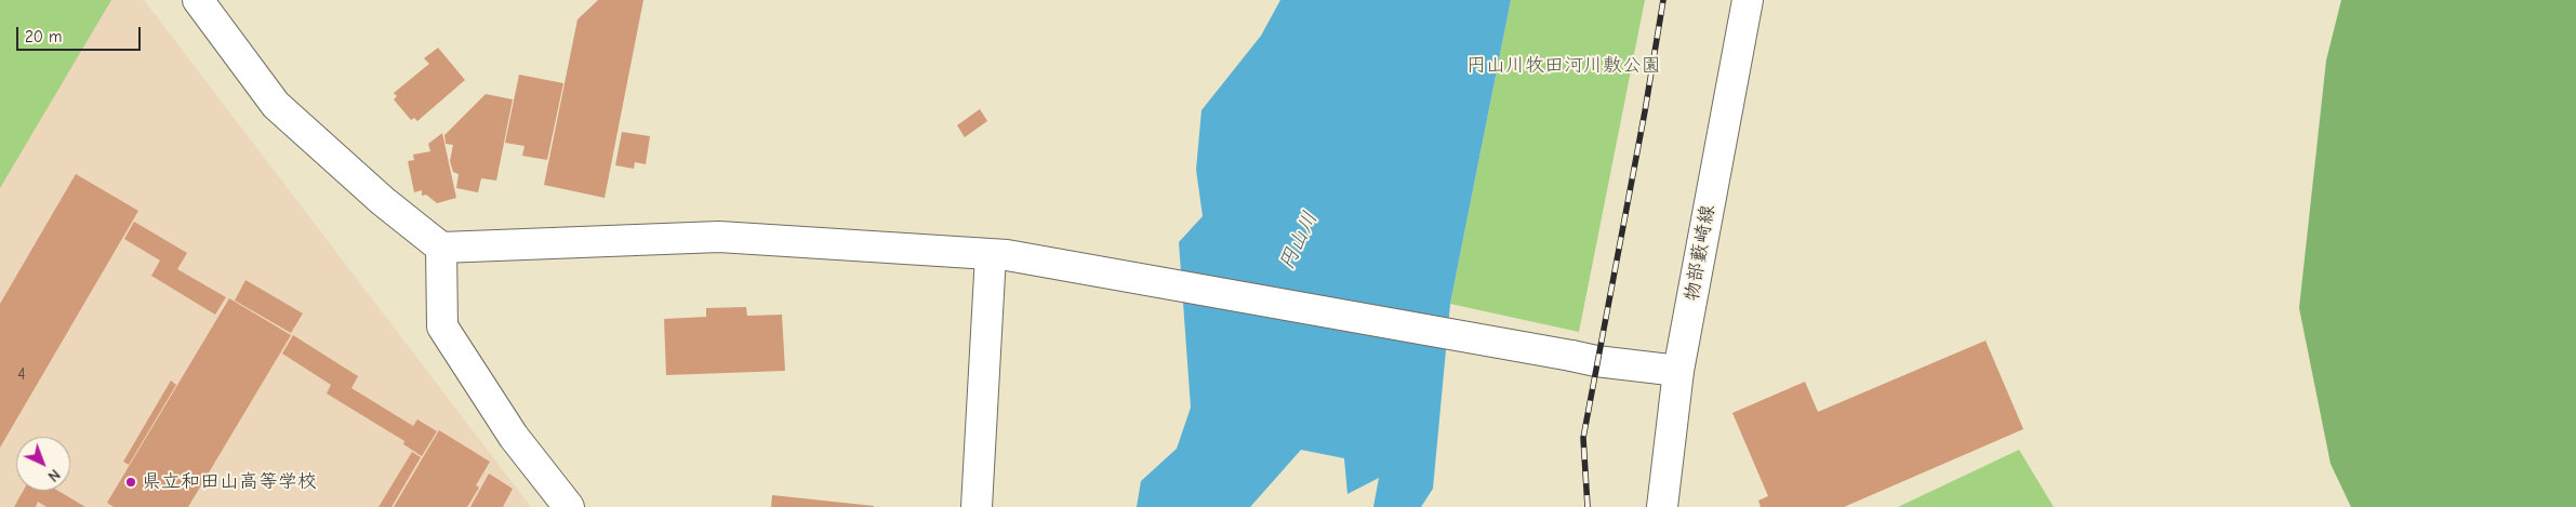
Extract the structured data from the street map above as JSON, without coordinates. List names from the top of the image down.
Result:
{
  "streets": {
    "street": ["物部藪崎線"]
  },
  "water": ["円山川"],
  "parks": ["円山川牧田河川敷公園"],
  "places": ["県立和田山高等学校"],
  "house_numbers": ["4"],
  "scale_bar": "20 m",
  "north": "bottom right"
}
